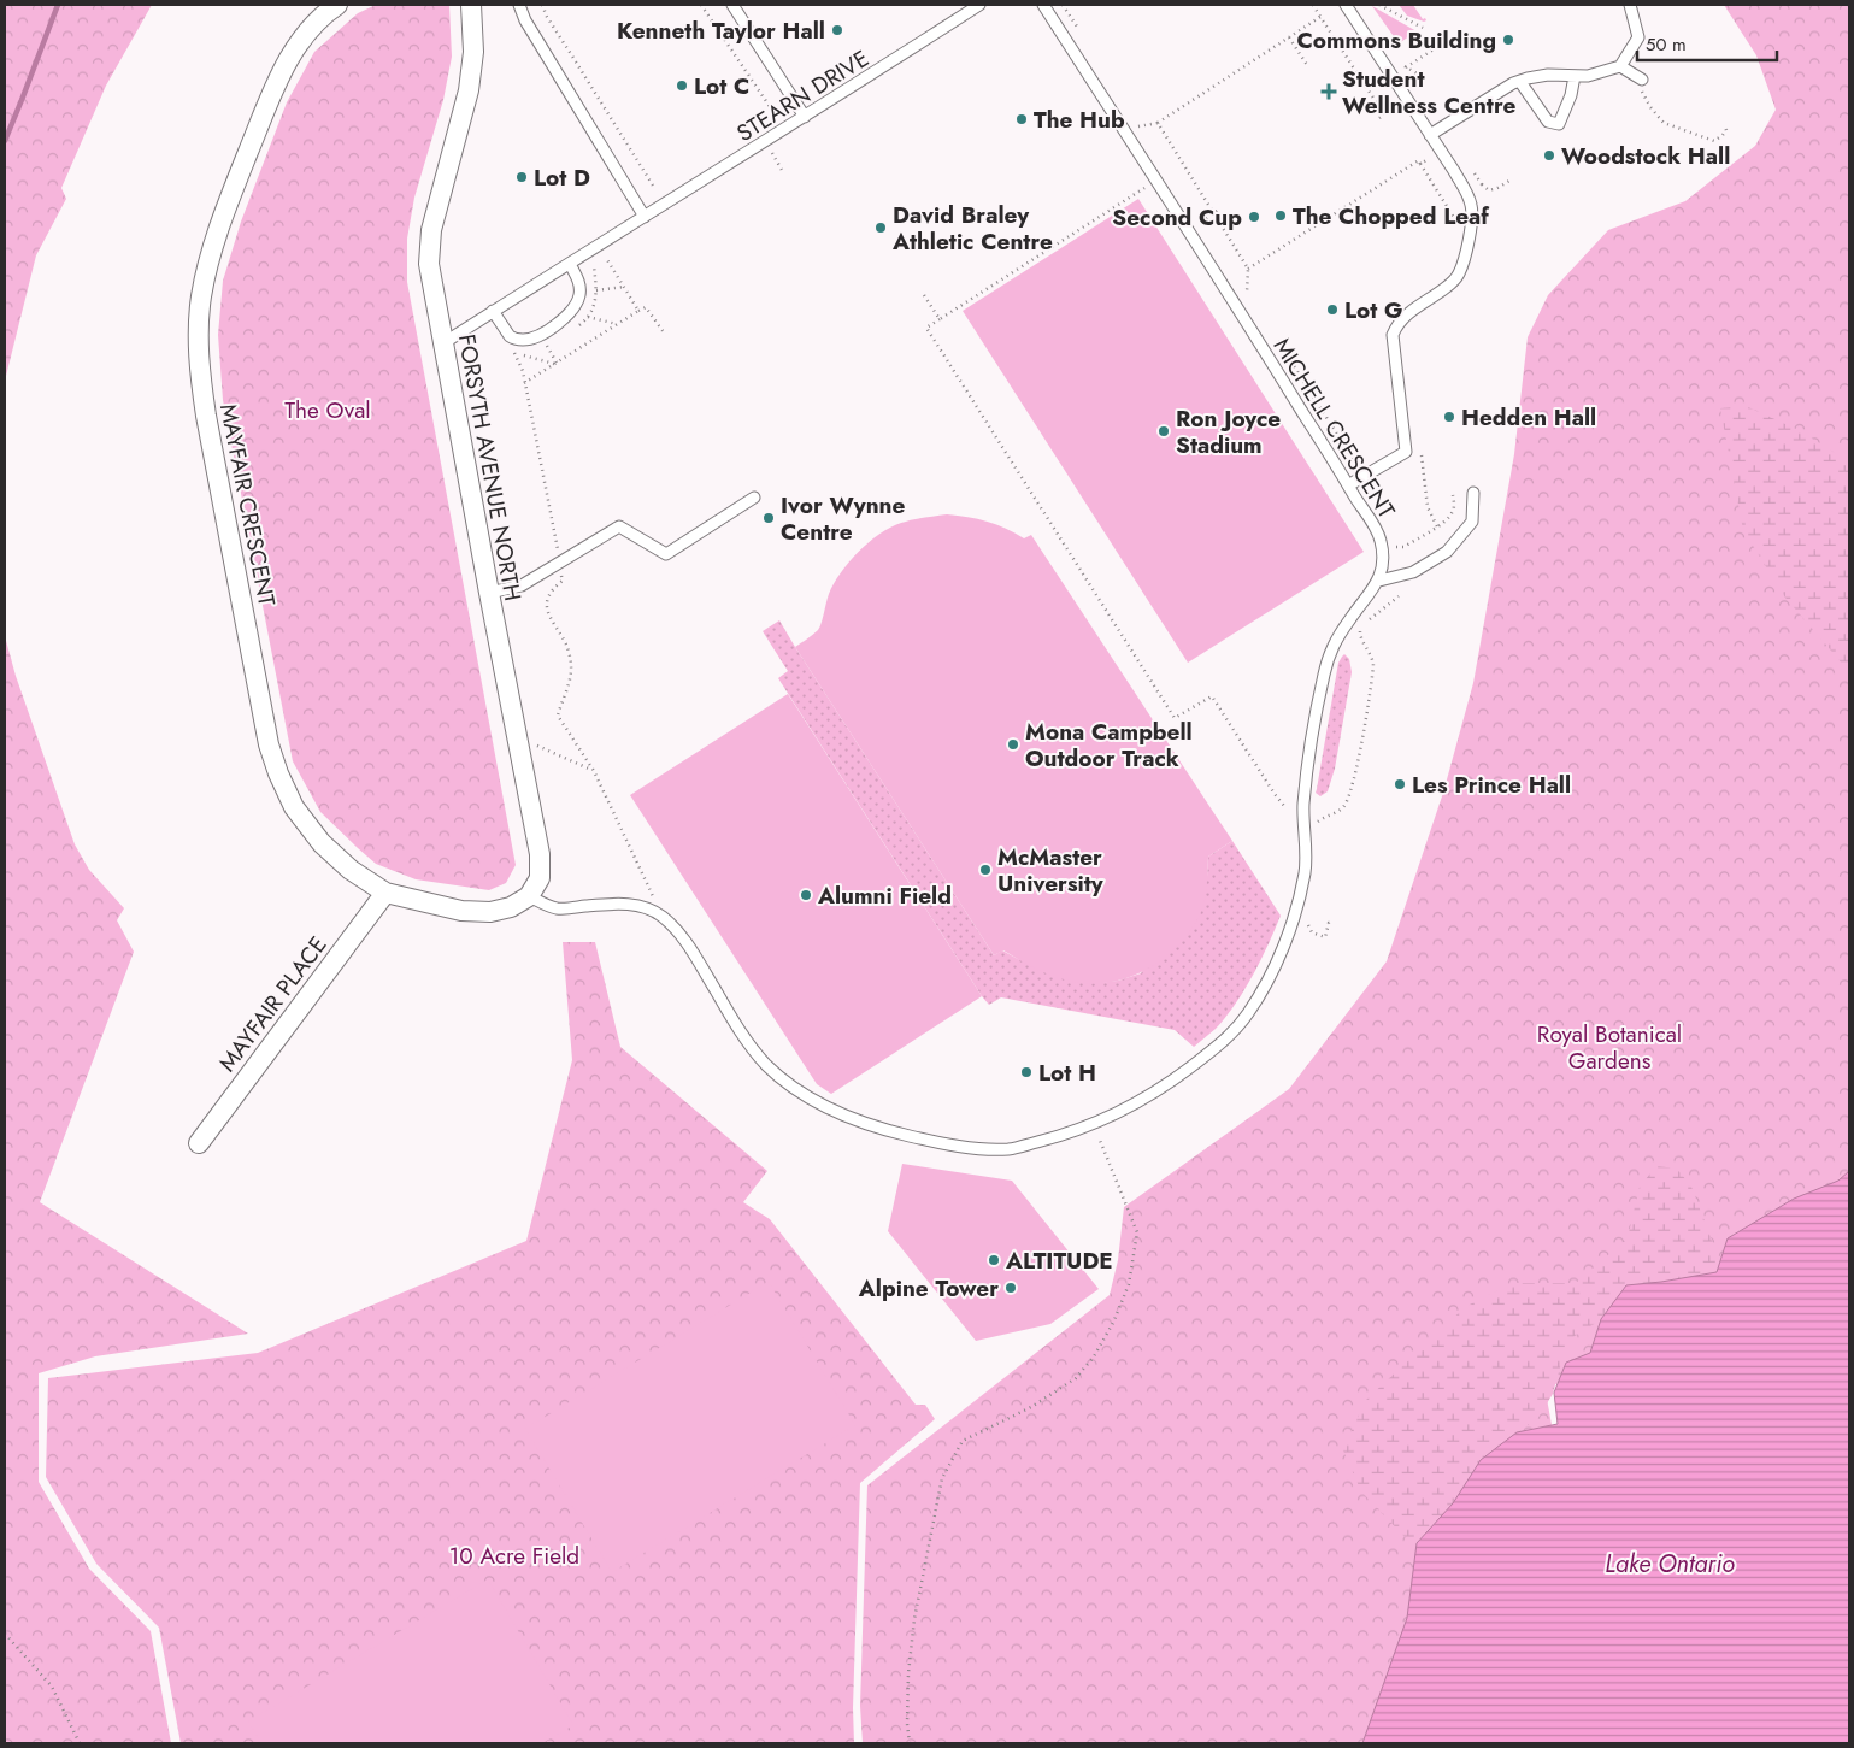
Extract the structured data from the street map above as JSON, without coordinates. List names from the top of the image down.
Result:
{
  "streets": {
    "street": ["FORSYTH AVENUE NORTH", "MAYFAIR CRESCENT", "MAYFAIR PLACE"],
    "lane": ["STEARN DRIVE", "MICHELL CRESCENT"]
  },
  "crossings": [
    ["STEARN DRIVE", "FORSYTH AVENUE NORTH"],
    ["MICHELL CRESCENT", "FORSYTH AVENUE NORTH"],
    ["MICHELL CRESCENT", "MAYFAIR CRESCENT"],
    ["FORSYTH AVENUE NORTH", "MAYFAIR CRESCENT"],
    ["MAYFAIR CRESCENT", "MAYFAIR PLACE"]
  ],
  "water": ["Lake Ontario"],
  "parks": ["The Oval", "Royal Botanical Gardens", "10 Acre Field"],
  "places": {
    "other": [
      "Kenneth Taylor Hall",
      "Commons Building",
      "Lot C",
      "The Hub",
      "Woodstock Hall",
      "Lot D",
      "The Chopped Leaf",
      "Second Cup",
      "David Braley Athletic Centre",
      "Lot G",
      "Hedden Hall",
      "Ron Joyce Stadium",
      "Ivor Wynne Centre",
      "Mona Campbell Outdoor Track",
      "Les Prince Hall",
      "McMaster University",
      "Alumni Field",
      "Lot H",
      "ALTITUDE",
      "Alpine Tower"
    ],
    "health": ["Student Wellness Centre"]
  },
  "scale_bar": "50 m"
}
